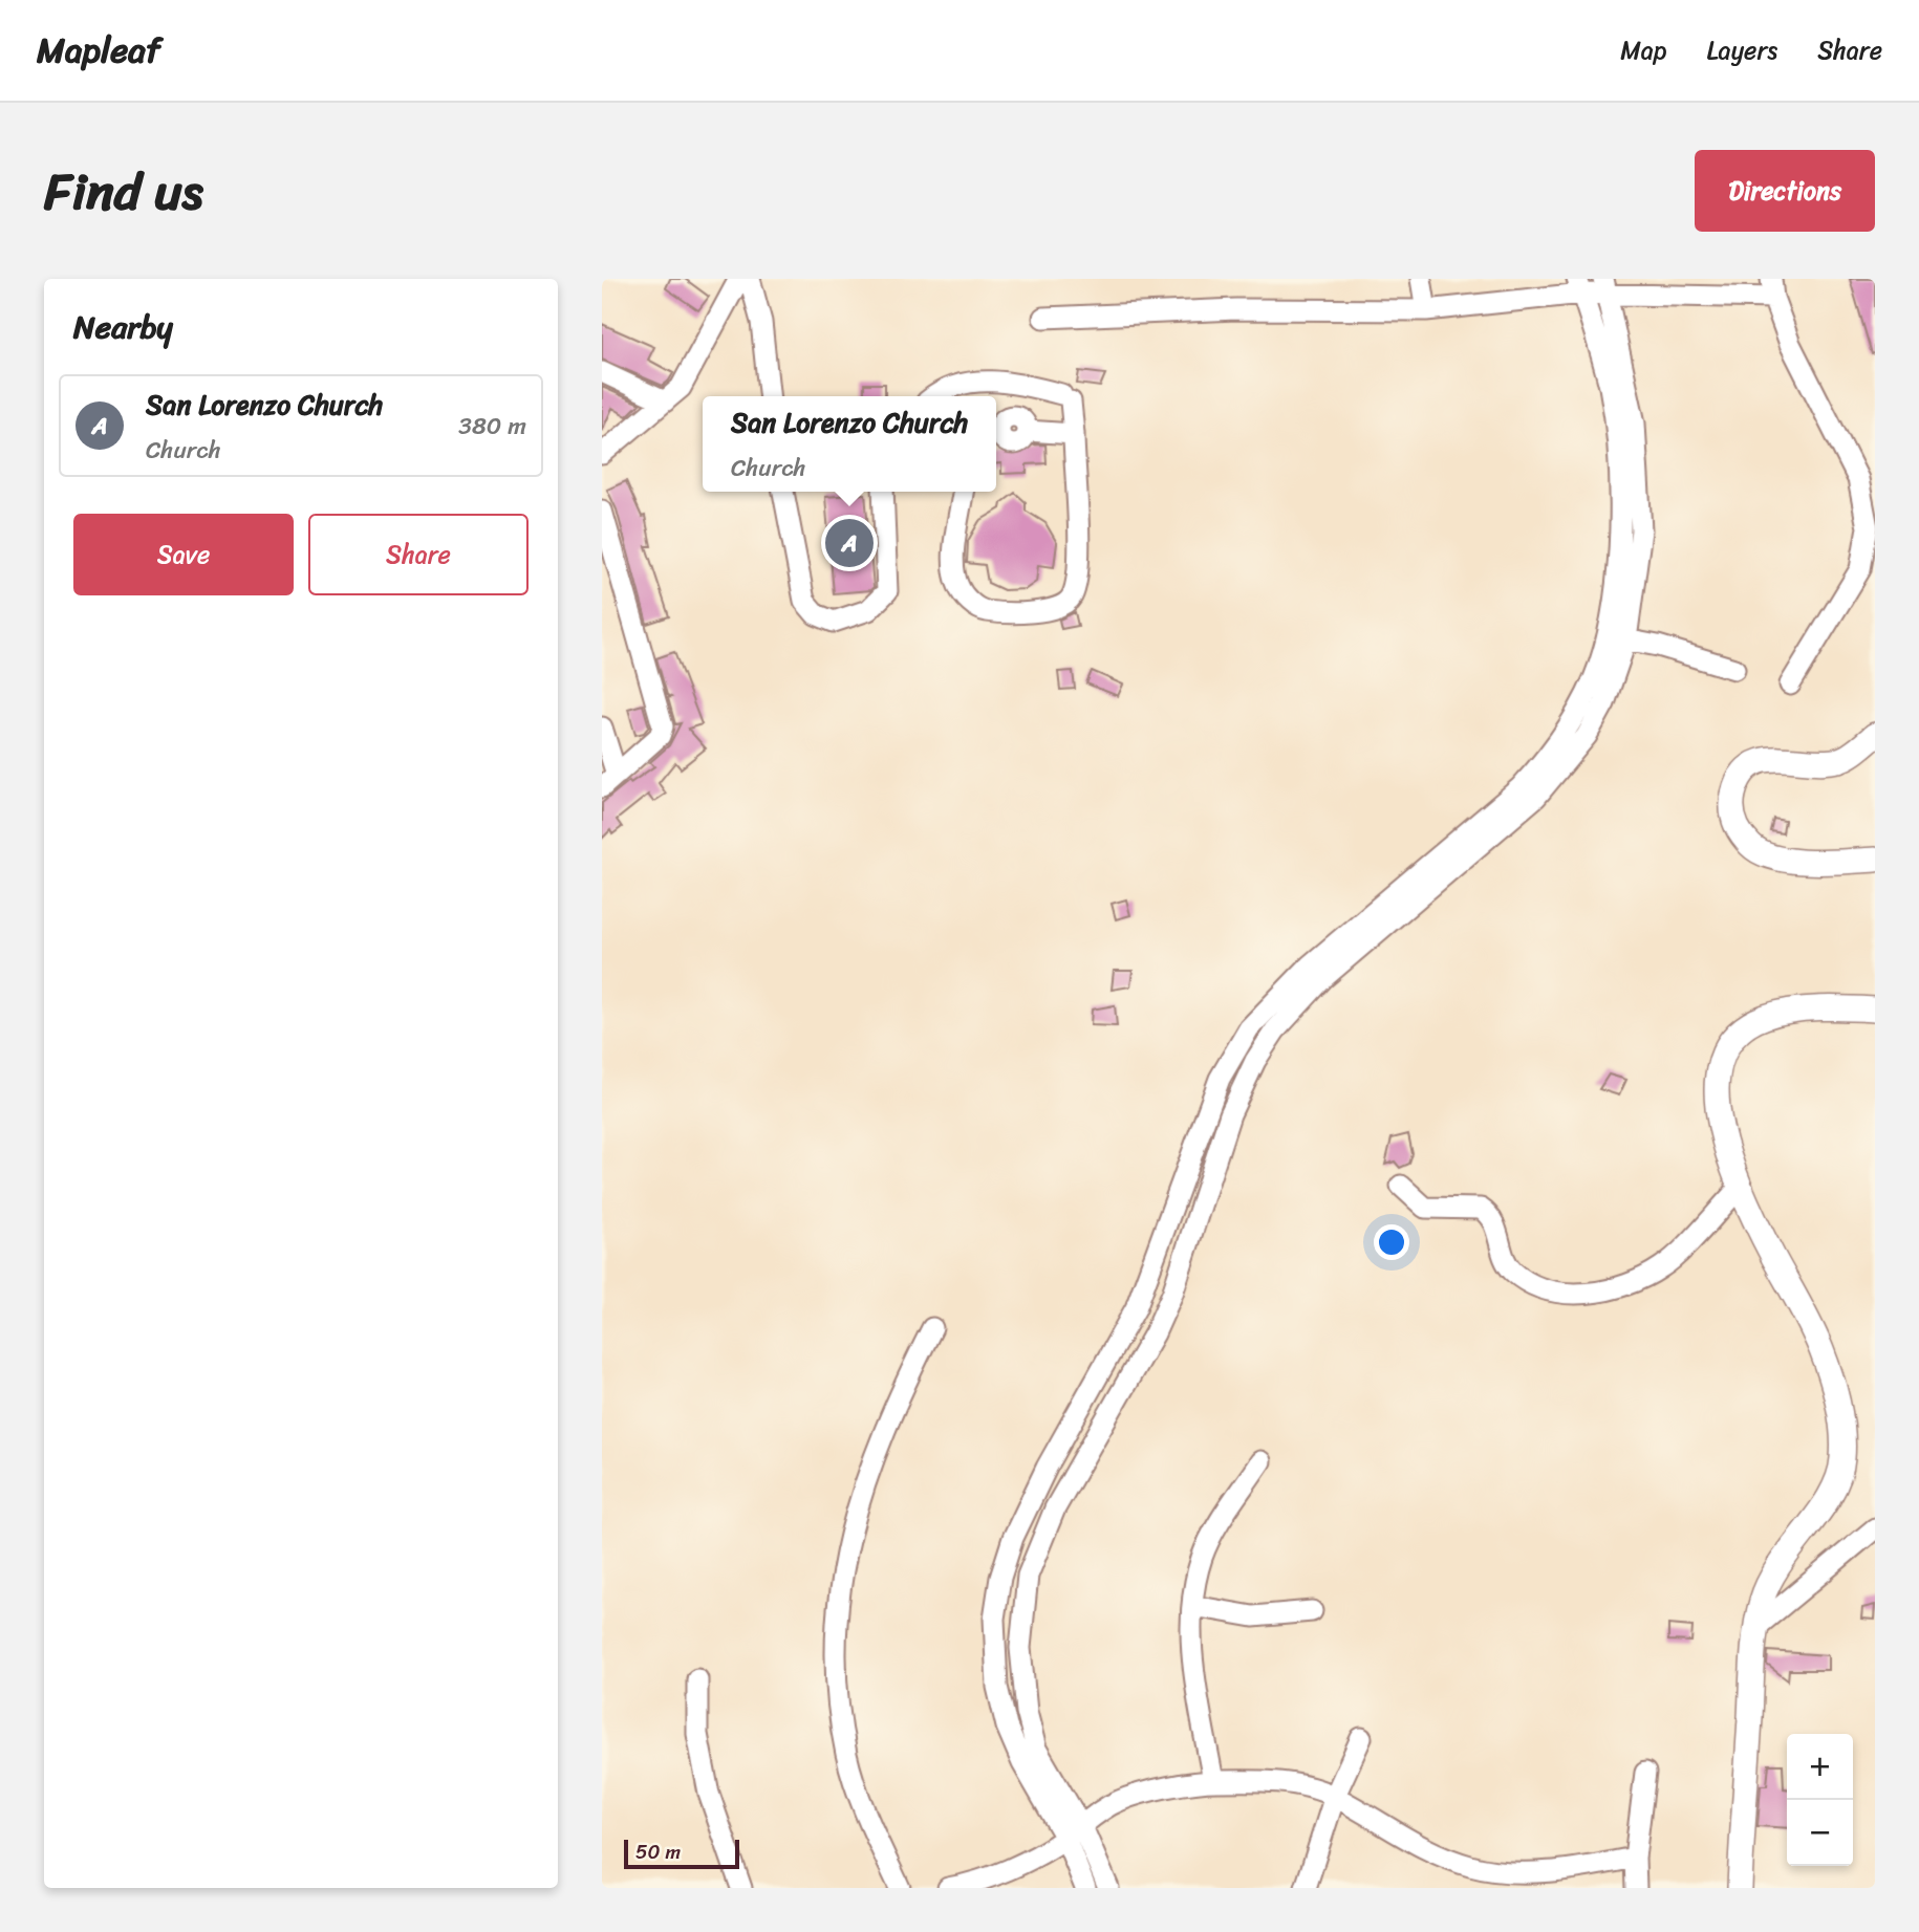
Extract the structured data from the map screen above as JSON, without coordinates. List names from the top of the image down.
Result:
{
  "scale_bar": "50 m",
  "page": {
    "header": "Mapleaf",
    "nav": ["Map", "Layers", "Share"],
    "title": "Find us",
    "buttons": [
      "Directions",
      ["Save", "Share"]
    ],
    "heading": "Nearby",
    "list": [
      {
        "mark": "A",
        "name": "San Lorenzo Church",
        "note": "Church",
        "value": "380 m"
      }
    ],
    "popup": ["San Lorenzo Church", "Church"],
    "pins": "A",
    "map_buttons": ["+", "−"],
    "scale": "50 m"
  }
}
